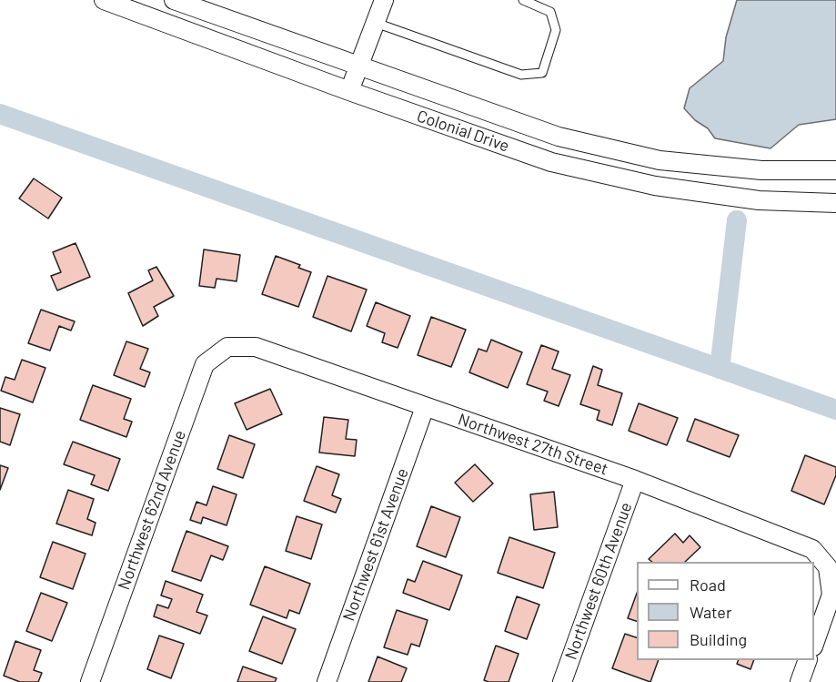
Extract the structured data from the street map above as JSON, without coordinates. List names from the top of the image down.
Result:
{
  "streets": {
    "street": [
      "Colonial Drive",
      "Northwest 27th Street",
      "Northwest 62nd Avenue",
      "Northwest 61st Avenue",
      "Northwest 60th Avenue"
    ]
  },
  "crossings": [
    ["Northwest 27th Street", "Northwest 62nd Avenue"],
    ["Northwest 27th Street", "Northwest 61st Avenue"],
    ["Northwest 27th Street", "Northwest 60th Avenue"]
  ],
  "legend": ["Road", "Water", "Building"]
}
